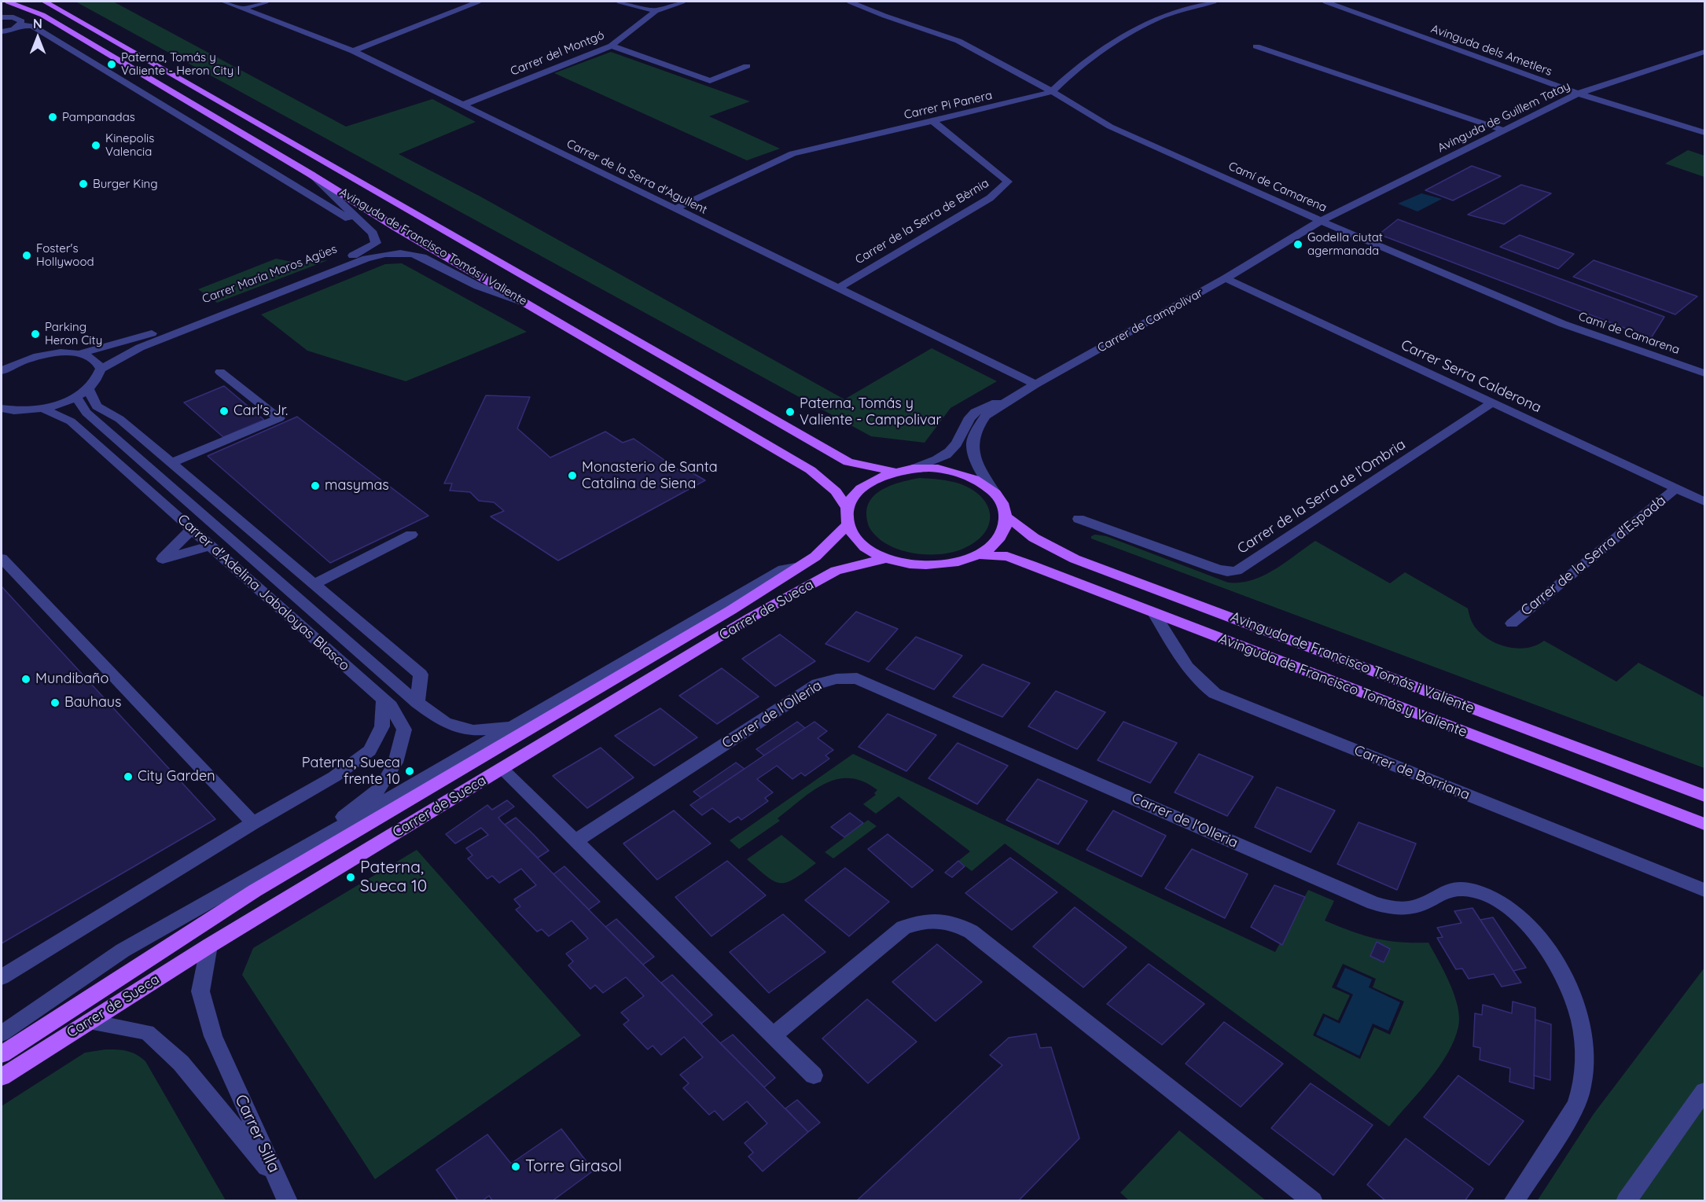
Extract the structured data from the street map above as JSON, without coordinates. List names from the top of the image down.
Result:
{
  "streets": {
    "main road": ["Avinguda de Francisco Tomás i Valiente", "Carrer de Sueca", "Avinguda de Francisco Tomás y Valiente"],
    "street": [
      "Avinguda dels Ametlers",
      "Carrer del Montgó",
      "Carrer Pi Panera",
      "Avinguda de Guillem Tatay",
      "Carrer de la Serra d'Agullent",
      "Camí de Camarena",
      "Carrer de la Serra de Bèrnia",
      "Carrer María Moros Agües",
      "Carrer de Campolivar",
      "Carrer Serra Calderona",
      "Carrer de la Serra de l’Ombria",
      "Carrer de la Serra d'Espadà",
      "Carrer d'Adelina Jabaloyas Blasco",
      "Carrer de l'Olleria",
      "Carrer de Borriana",
      "Carrer Silla"
    ]
  },
  "crossings": [
    ["Avinguda dels Ametlers", "Avinguda de Guillem Tatay"],
    ["Carrer del Montgó", "Carrer de la Serra d'Agullent"],
    ["Carrer Pi Panera", "Carrer de la Serra d'Agullent"],
    ["Carrer Pi Panera", "Camí de Camarena"],
    ["Carrer Pi Panera", "Carrer de la Serra de Bèrnia"],
    ["Avinguda de Guillem Tatay", "Camí de Camarena"],
    ["Avinguda de Guillem Tatay", "Carrer de Campolivar"],
    ["Carrer de la Serra d'Agullent", "Carrer de la Serra de Bèrnia"],
    ["Carrer de la Serra d'Agullent", "Carrer de Campolivar"],
    ["Avinguda de Francisco Tomás i Valiente", "Carrer María Moros Agües"],
    ["Avinguda de Francisco Tomás i Valiente", "Carrer de Campolivar"],
    ["Avinguda de Francisco Tomás i Valiente", "Carrer de Sueca"],
    ["Avinguda de Francisco Tomás i Valiente", "Avinguda de Francisco Tomás y Valiente"],
    ["Carrer de Campolivar", "Carrer Serra Calderona"],
    ["Carrer de Campolivar", "Carrer de Sueca"],
    ["Carrer de Campolivar", "Avinguda de Francisco Tomás y Valiente"],
    ["Carrer Serra Calderona", "Carrer de la Serra de l’Ombria"],
    ["Carrer Serra Calderona", "Carrer de la Serra d'Espadà"],
    ["Carrer d'Adelina Jabaloyas Blasco", "Carrer de Sueca"],
    ["Carrer de Sueca", "Avinguda de Francisco Tomás y Valiente"],
    ["Carrer de Sueca", "Carrer Silla"],
    ["Avinguda de Francisco Tomás y Valiente", "Carrer de Borriana"]
  ],
  "places": [
    "Paterna, Tomás y Valiente - Heron City I",
    "Pampanadas",
    "Kinepolis Valencia",
    "Burger King",
    "Godella ciutat agermanada",
    "Foster's Hollywood",
    "Parking Heron City",
    "Carl's Jr.",
    "Paterna, Tomás y Valiente - Campolivar",
    "Monasterio de Santa Catalina de Siena",
    "masymas",
    "Mundibaño",
    "Bauhaus",
    "Paterna, Sueca frente 10",
    "City Garden",
    "Paterna, Sueca 10",
    "Torre Girasol"
  ],
  "north": "top"
}
